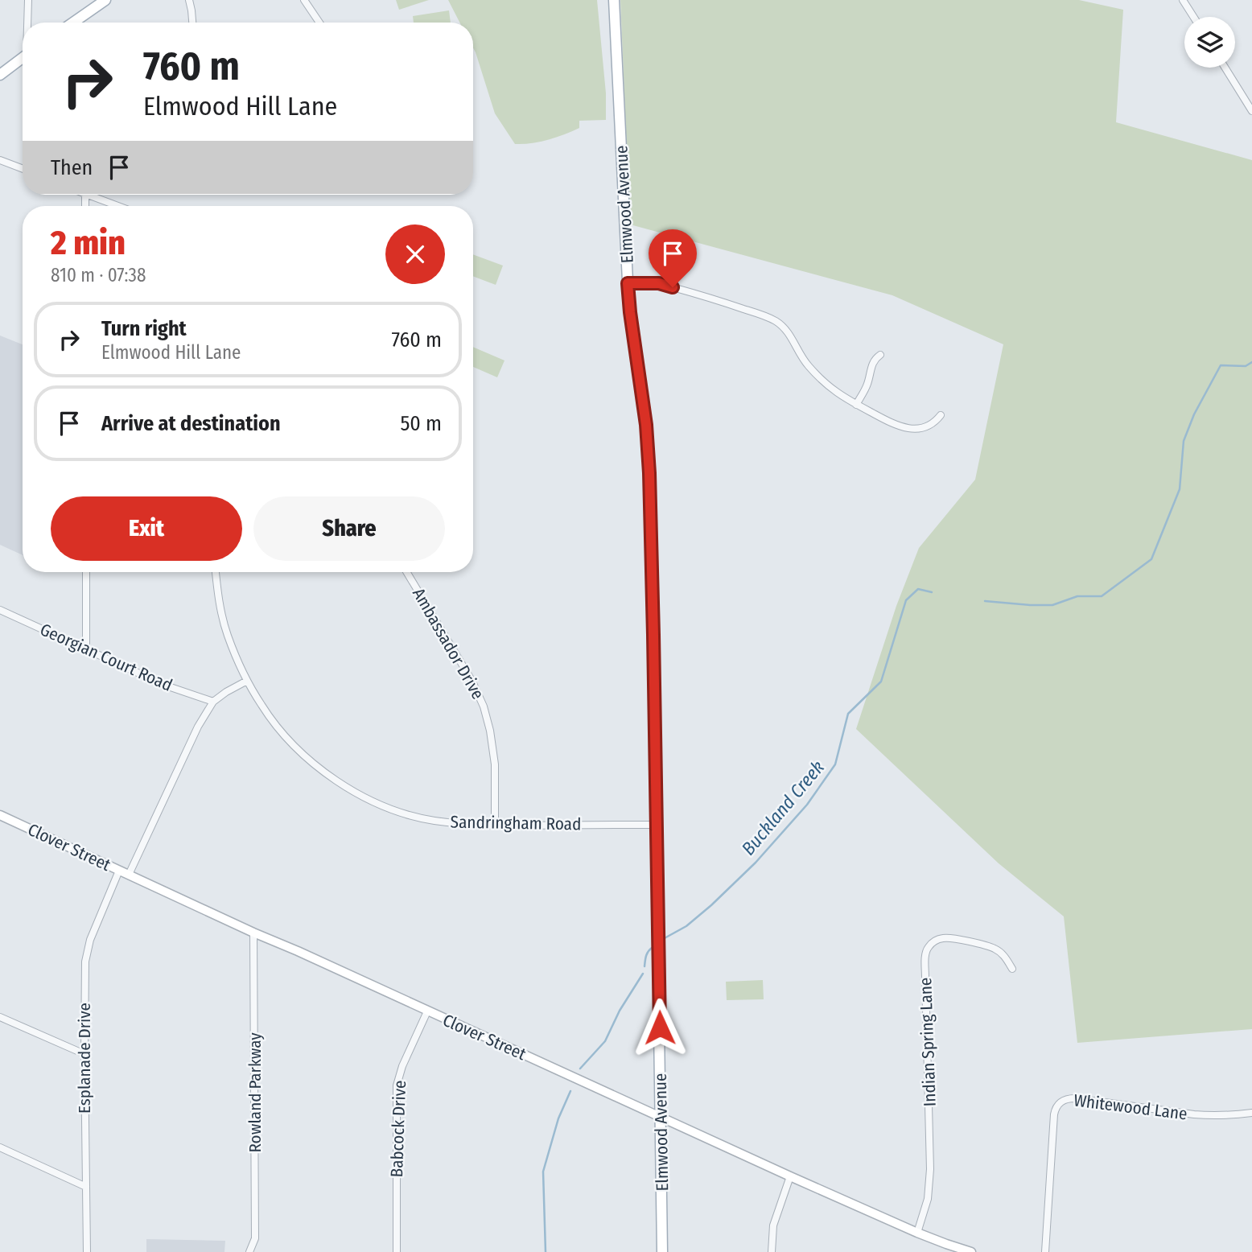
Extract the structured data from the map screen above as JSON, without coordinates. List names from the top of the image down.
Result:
{
  "streets": {
    "main road": ["Elmwood Avenue", "Clover Street"],
    "street": [
      "Ambassador Drive",
      "Georgian Court Road",
      "Sandringham Road",
      "Indian Spring Lane",
      "Esplanade Drive",
      "Rowland Parkway",
      "Whitewood Lane",
      "Babcock Drive"
    ]
  },
  "crossings": [
    ["Elmwood Avenue", "Sandringham Road"],
    ["Elmwood Avenue", "Clover Street"],
    ["Ambassador Drive", "Sandringham Road"],
    ["Clover Street", "Indian Spring Lane"],
    ["Clover Street", "Esplanade Drive"],
    ["Clover Street", "Rowland Parkway"],
    ["Clover Street", "Babcock Drive"]
  ],
  "water": ["Buckland Creek"],
  "page": {
    "turn": ["760 m", "Elmwood Hill Lane"],
    "then": "Then",
    "heading": ["2 min", "810 m · 07:38"],
    "list": [
      {
        "name": "Turn right",
        "note": "Elmwood Hill Lane",
        "value": "760 m"
      },
      {
        "name": "Arrive at destination",
        "value": "50 m"
      }
    ],
    "buttons": ["Exit", "Share"]
  }
}
